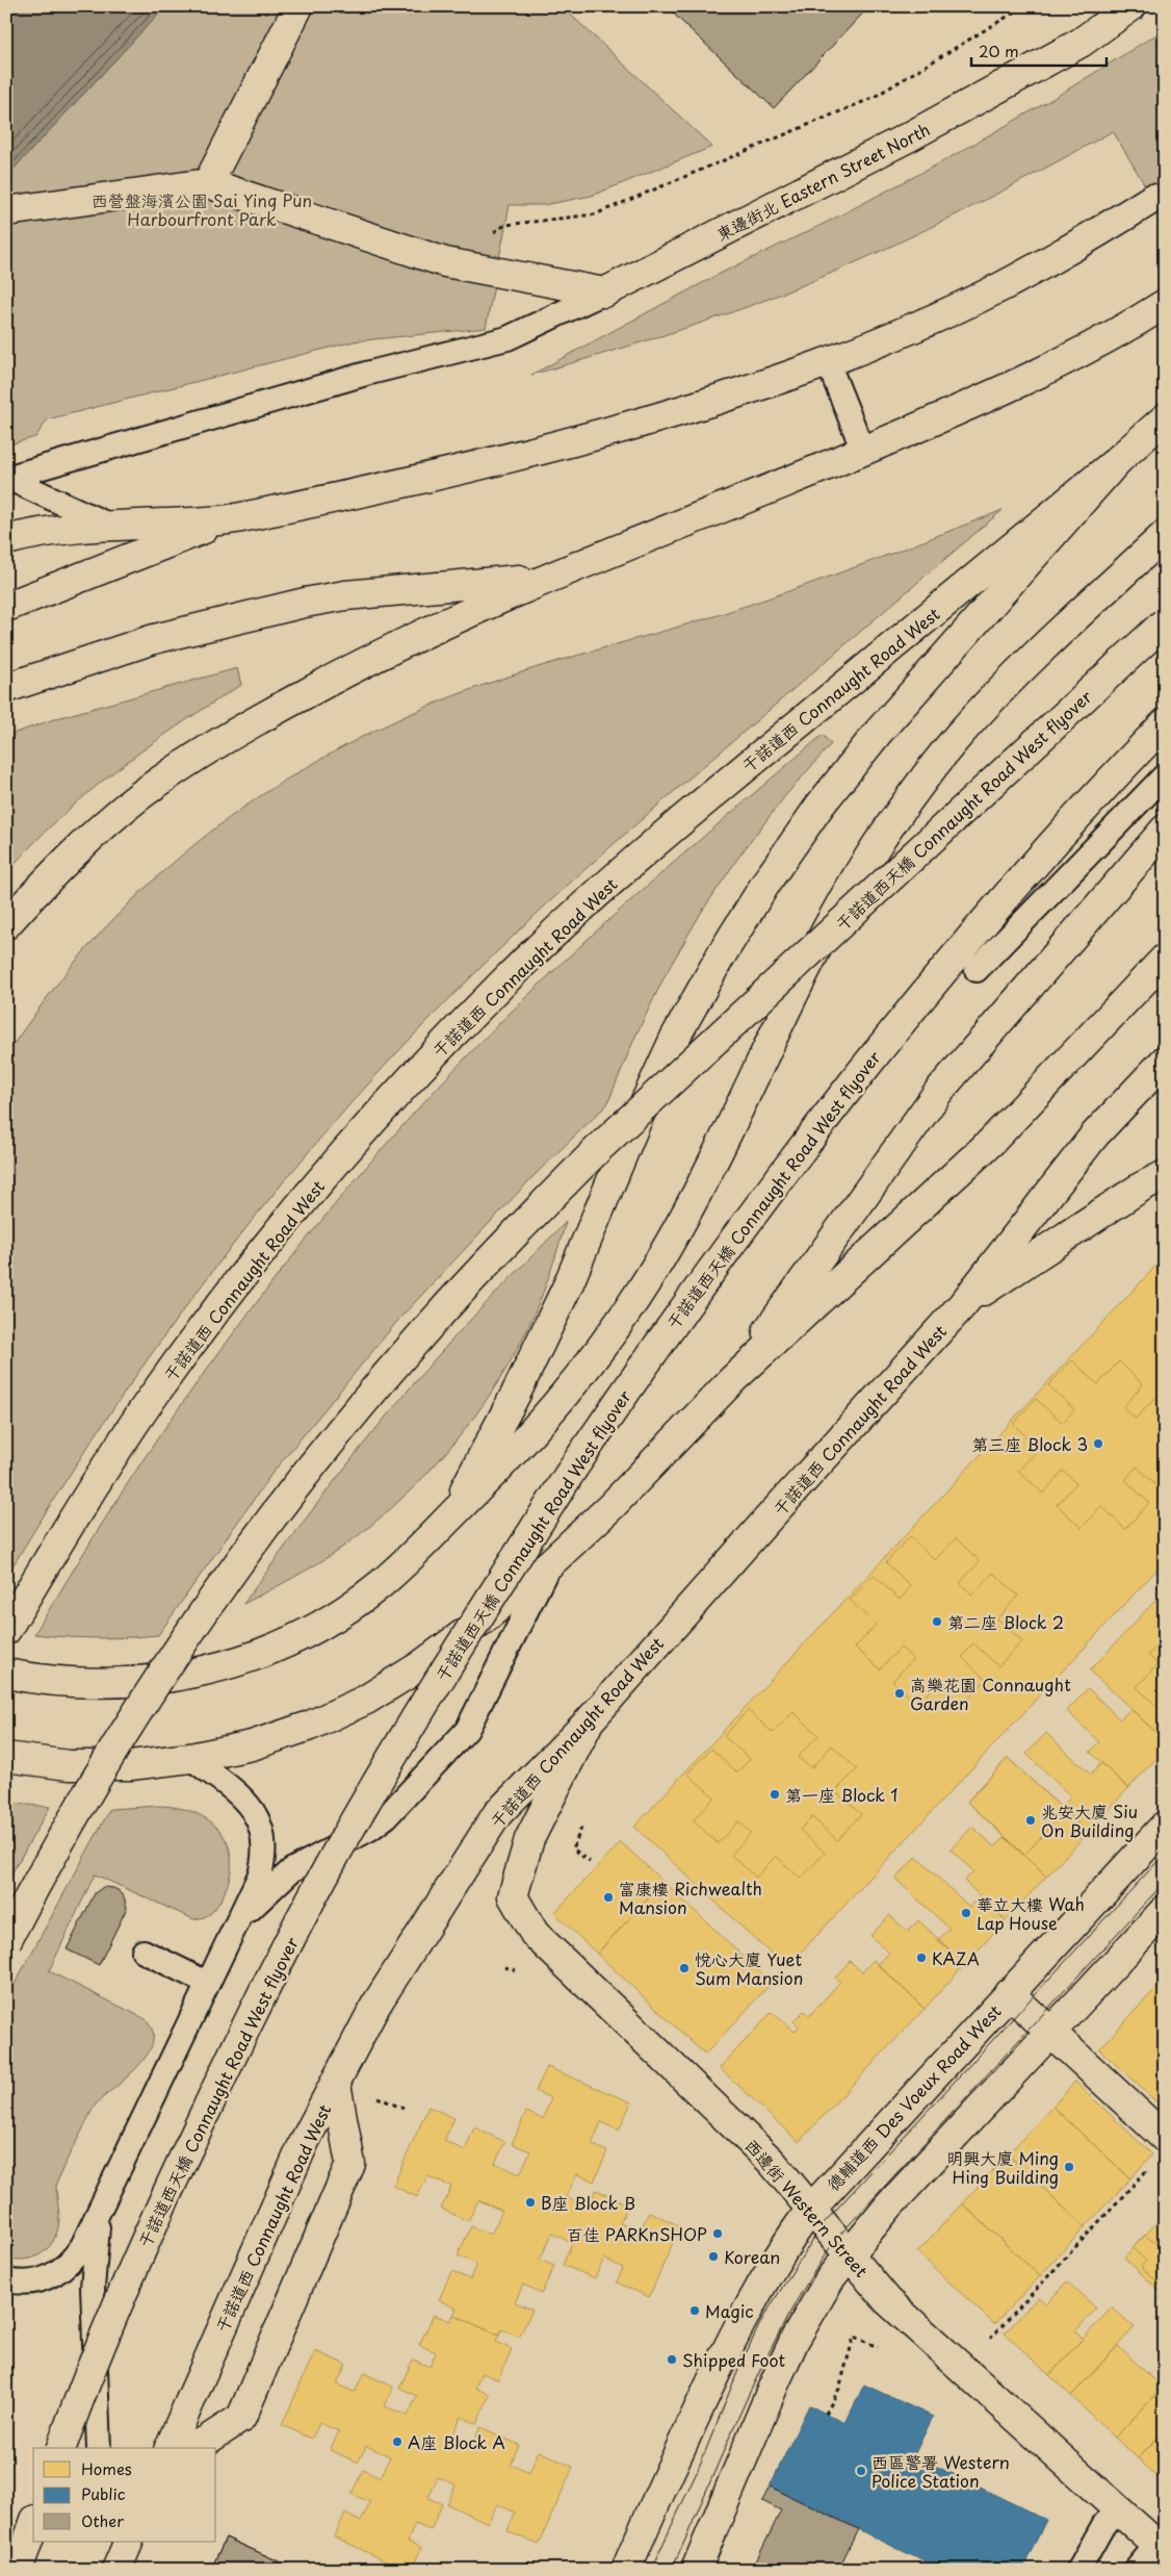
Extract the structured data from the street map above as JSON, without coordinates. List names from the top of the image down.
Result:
{
  "streets": {
    "main road": [
      "東邊街北 Eastern Street North",
      "干諾道西 Connaught Road West",
      "干諾道西天橋 Connaught Road West flyover",
      "德輔道西 Des Voeux Road West",
      "西邊街 Western Street"
    ]
  },
  "crossings": [
    ["干諾道西 Connaught Road West", "西邊街 Western Street"],
    ["德輔道西 Des Voeux Road West", "西邊街 Western Street"]
  ],
  "parks": ["西營盤海濱公園 Sai Ying Pun Harbourfront Park"],
  "places": [
    "第三座 Block 3",
    "第二座 Block 2",
    "高樂花園 Connaught Garden",
    "第一座 Block 1",
    "兆安大廈 Siu On Building",
    "富康樓 Richwealth Mansion",
    "華立大樓 Wah Lap House",
    "KAZA",
    "悅心大廈 Yuet Sum Mansion",
    "明興大廈 Ming Hing Building",
    "B座 Block B",
    "百佳 PARKnSHOP",
    "Korean",
    "Magic",
    "Shipped Foot",
    "A座 Block A",
    "西區警署 Western Police Station"
  ],
  "legend": ["Homes", "Public", "Other"],
  "scale_bar": "20 m"
}
